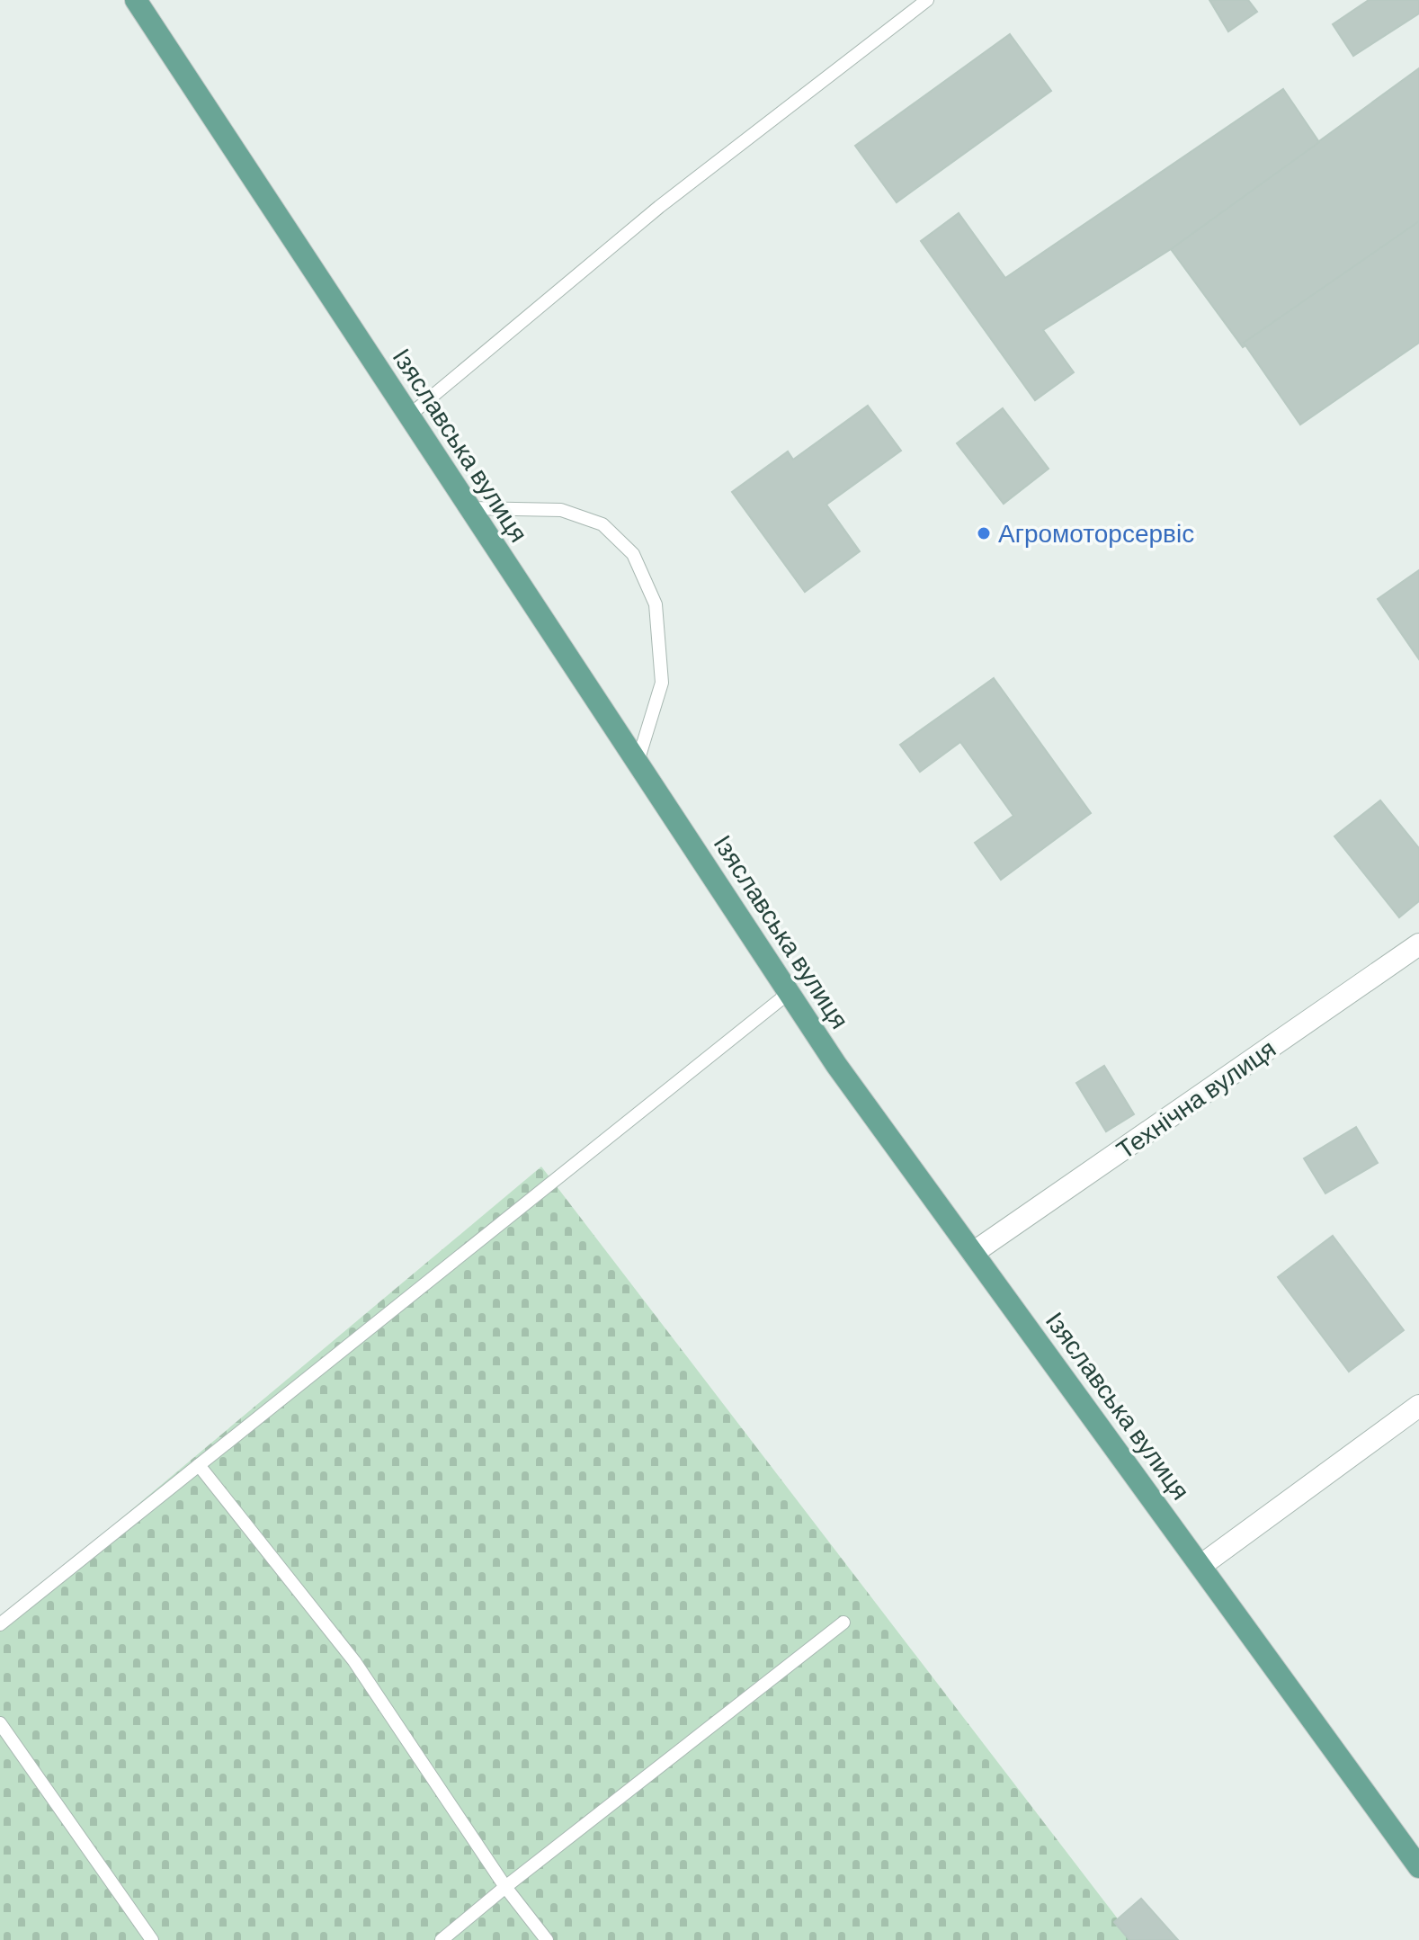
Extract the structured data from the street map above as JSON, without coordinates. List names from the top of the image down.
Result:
{
  "streets": {
    "main road": ["Ізяславська вулиця"],
    "street": ["Технічна вулиця"]
  },
  "crossings": [
    ["Ізяславська вулиця", "Технічна вулиця"]
  ],
  "places": ["Агромоторсервіс"]
}
